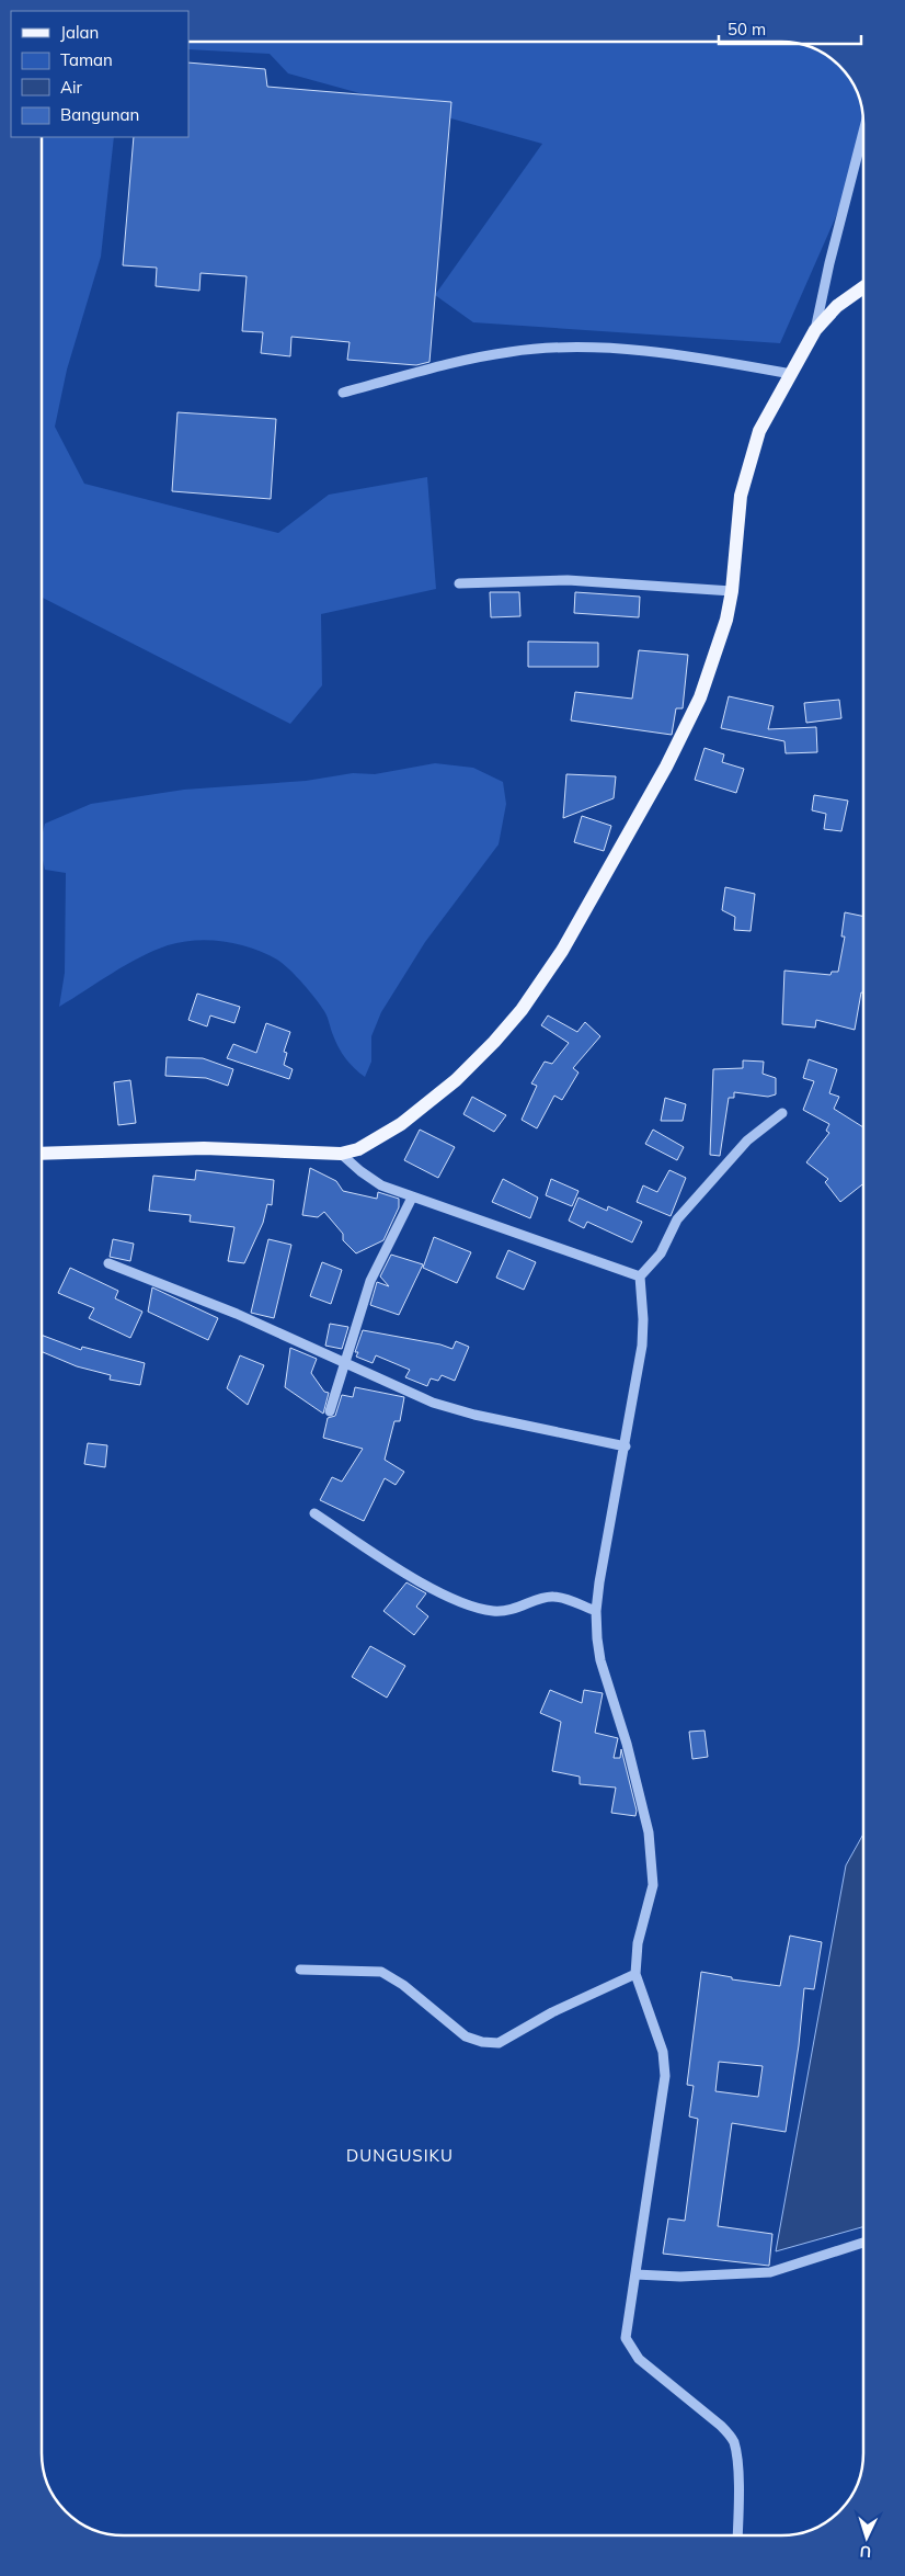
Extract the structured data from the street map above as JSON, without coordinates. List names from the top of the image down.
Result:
{
  "districts": ["DUNGUSIKU"],
  "legend": [
    "Jalan",
    "Taman",
    "Air",
    "Bangunan"
  ],
  "scale_bar": "50 m",
  "north": "bottom"
}
